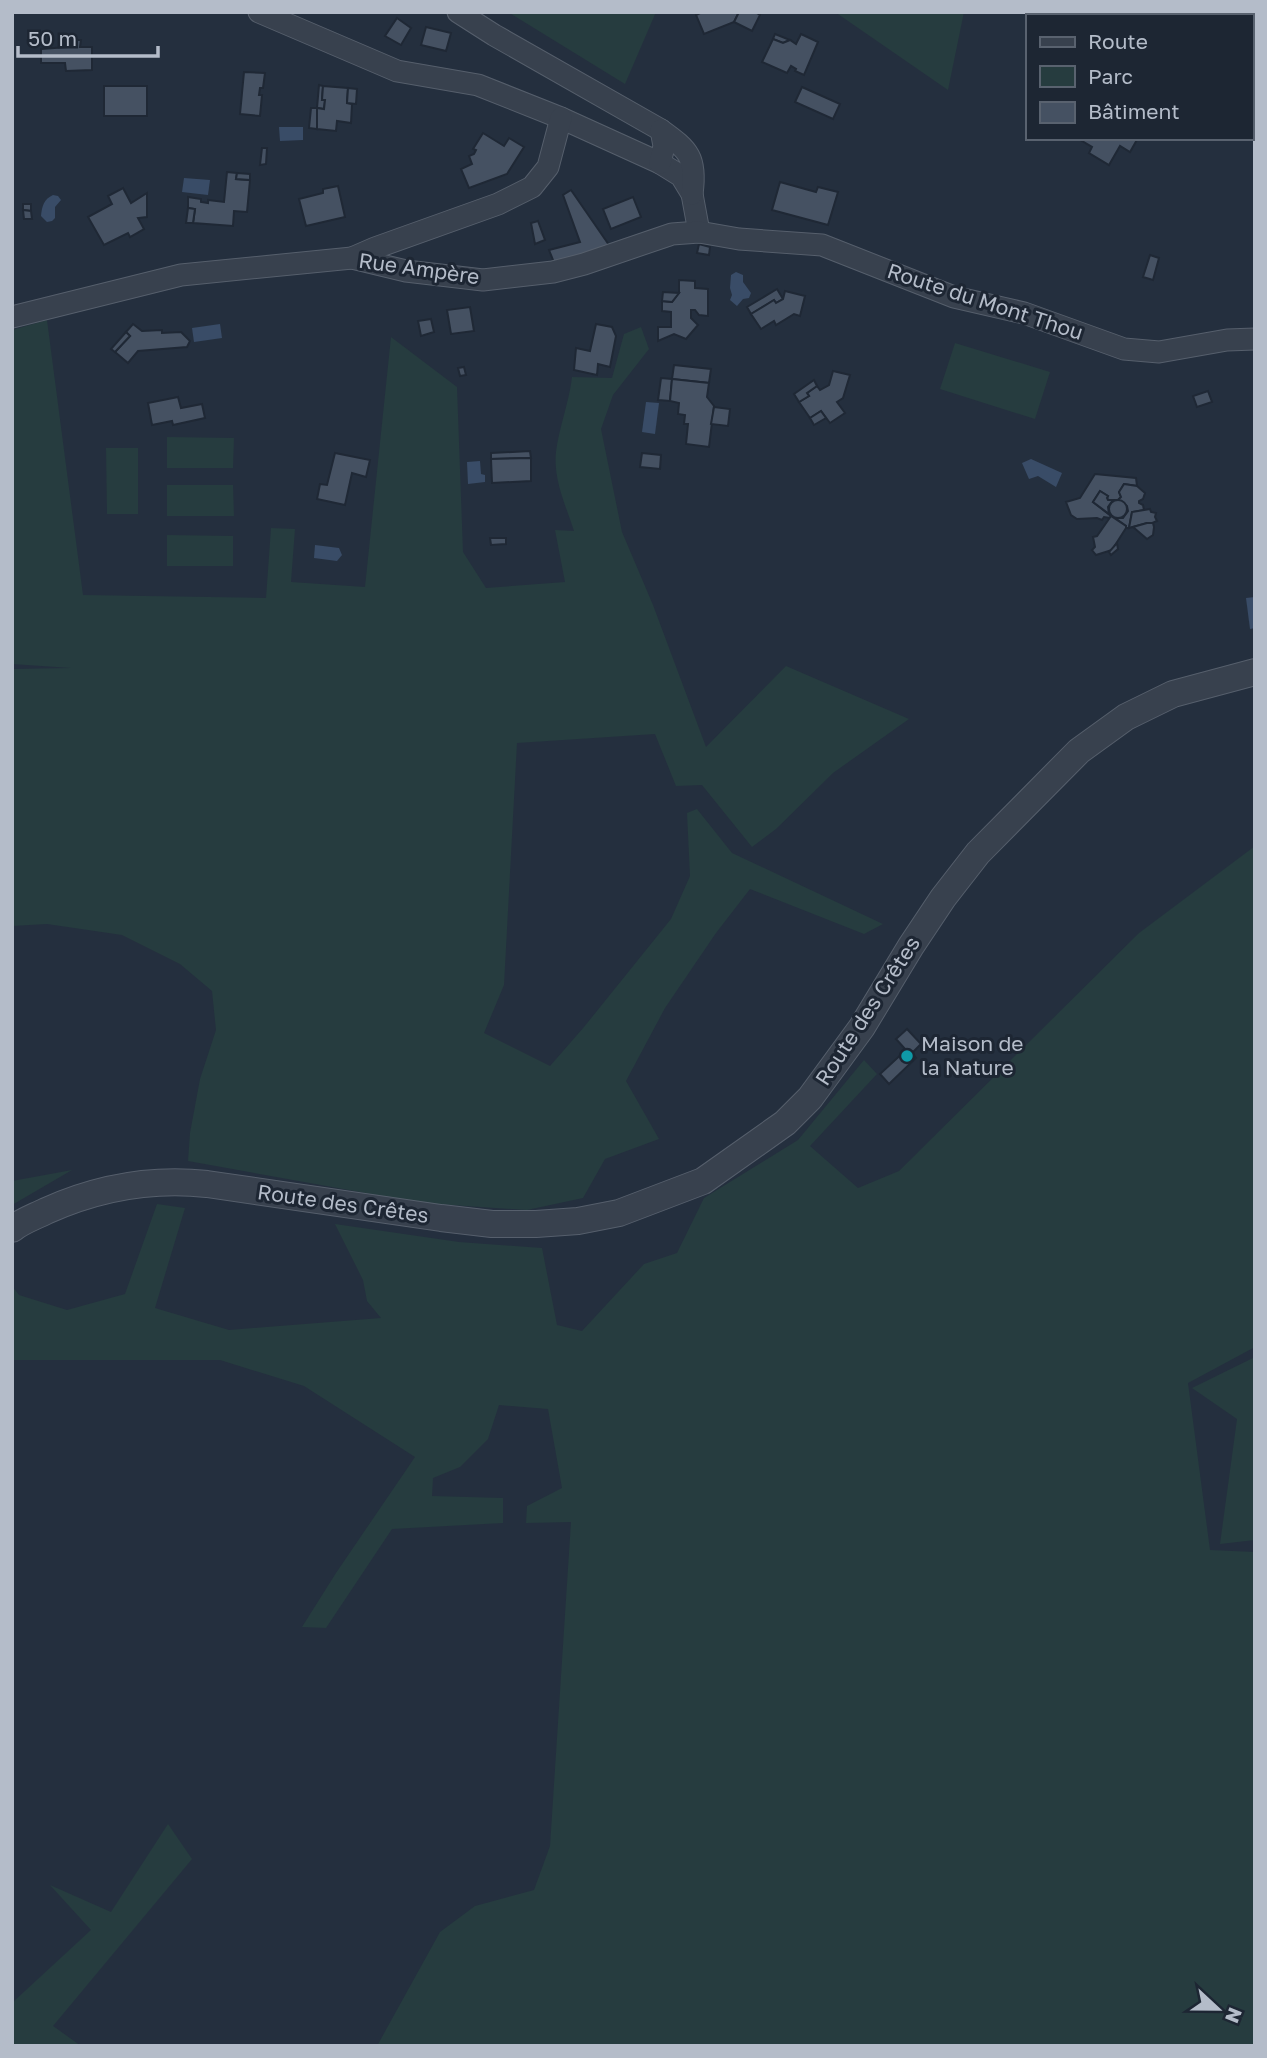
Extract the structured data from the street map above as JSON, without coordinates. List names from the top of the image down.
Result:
{
  "streets": {
    "street": ["Rue Ampère", "Route du Mont Thou", "Route des Crêtes"]
  },
  "crossings": [
    ["Rue Ampère", "Route du Mont Thou"]
  ],
  "places": ["Maison de la Nature"],
  "legend": ["Route", "Parc", "Bâtiment"],
  "scale_bar": "50 m",
  "north": "right"
}
